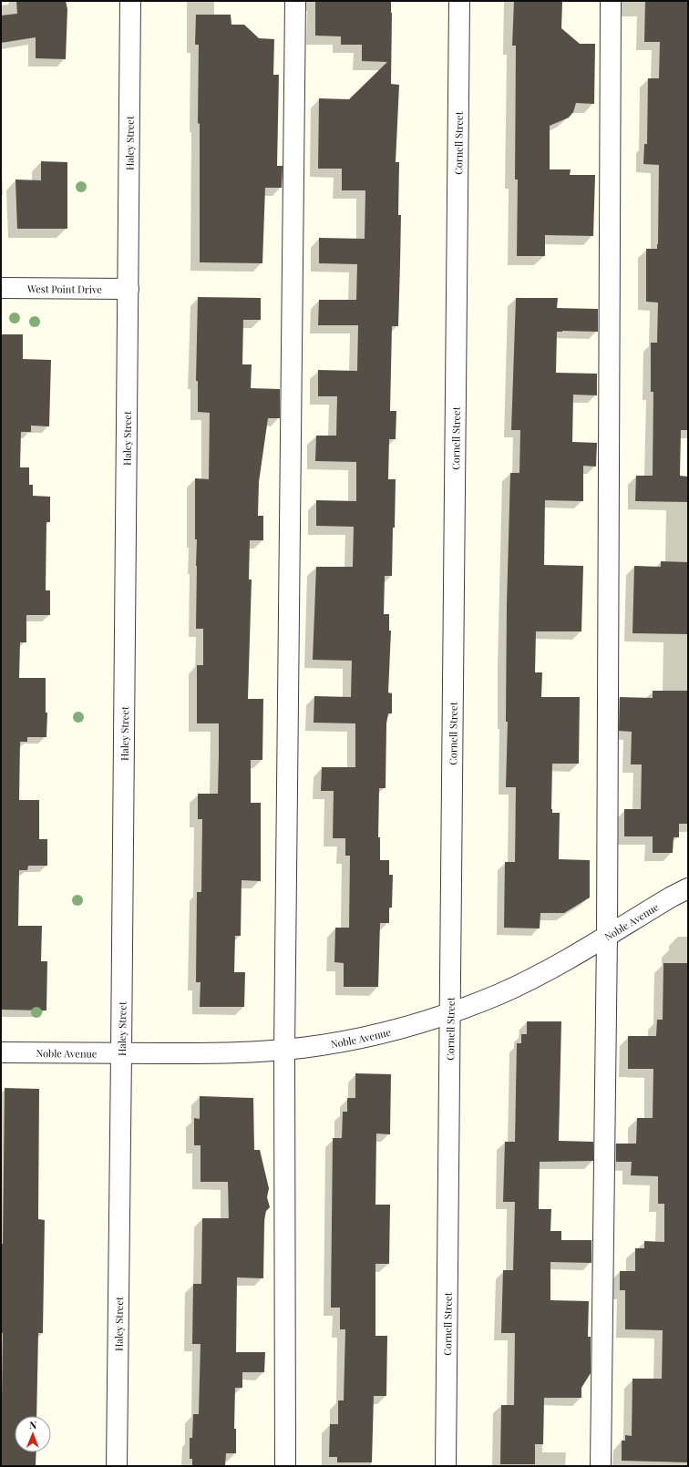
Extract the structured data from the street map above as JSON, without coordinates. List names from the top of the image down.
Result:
{
  "streets": {
    "street": [
      "Haley Street",
      "Cornell Street",
      "West Point Drive",
      "Noble Avenue"
    ]
  },
  "crossings": [
    ["Haley Street", "West Point Drive"],
    ["Haley Street", "Noble Avenue"],
    ["Cornell Street", "Noble Avenue"]
  ],
  "north": "top"
}
